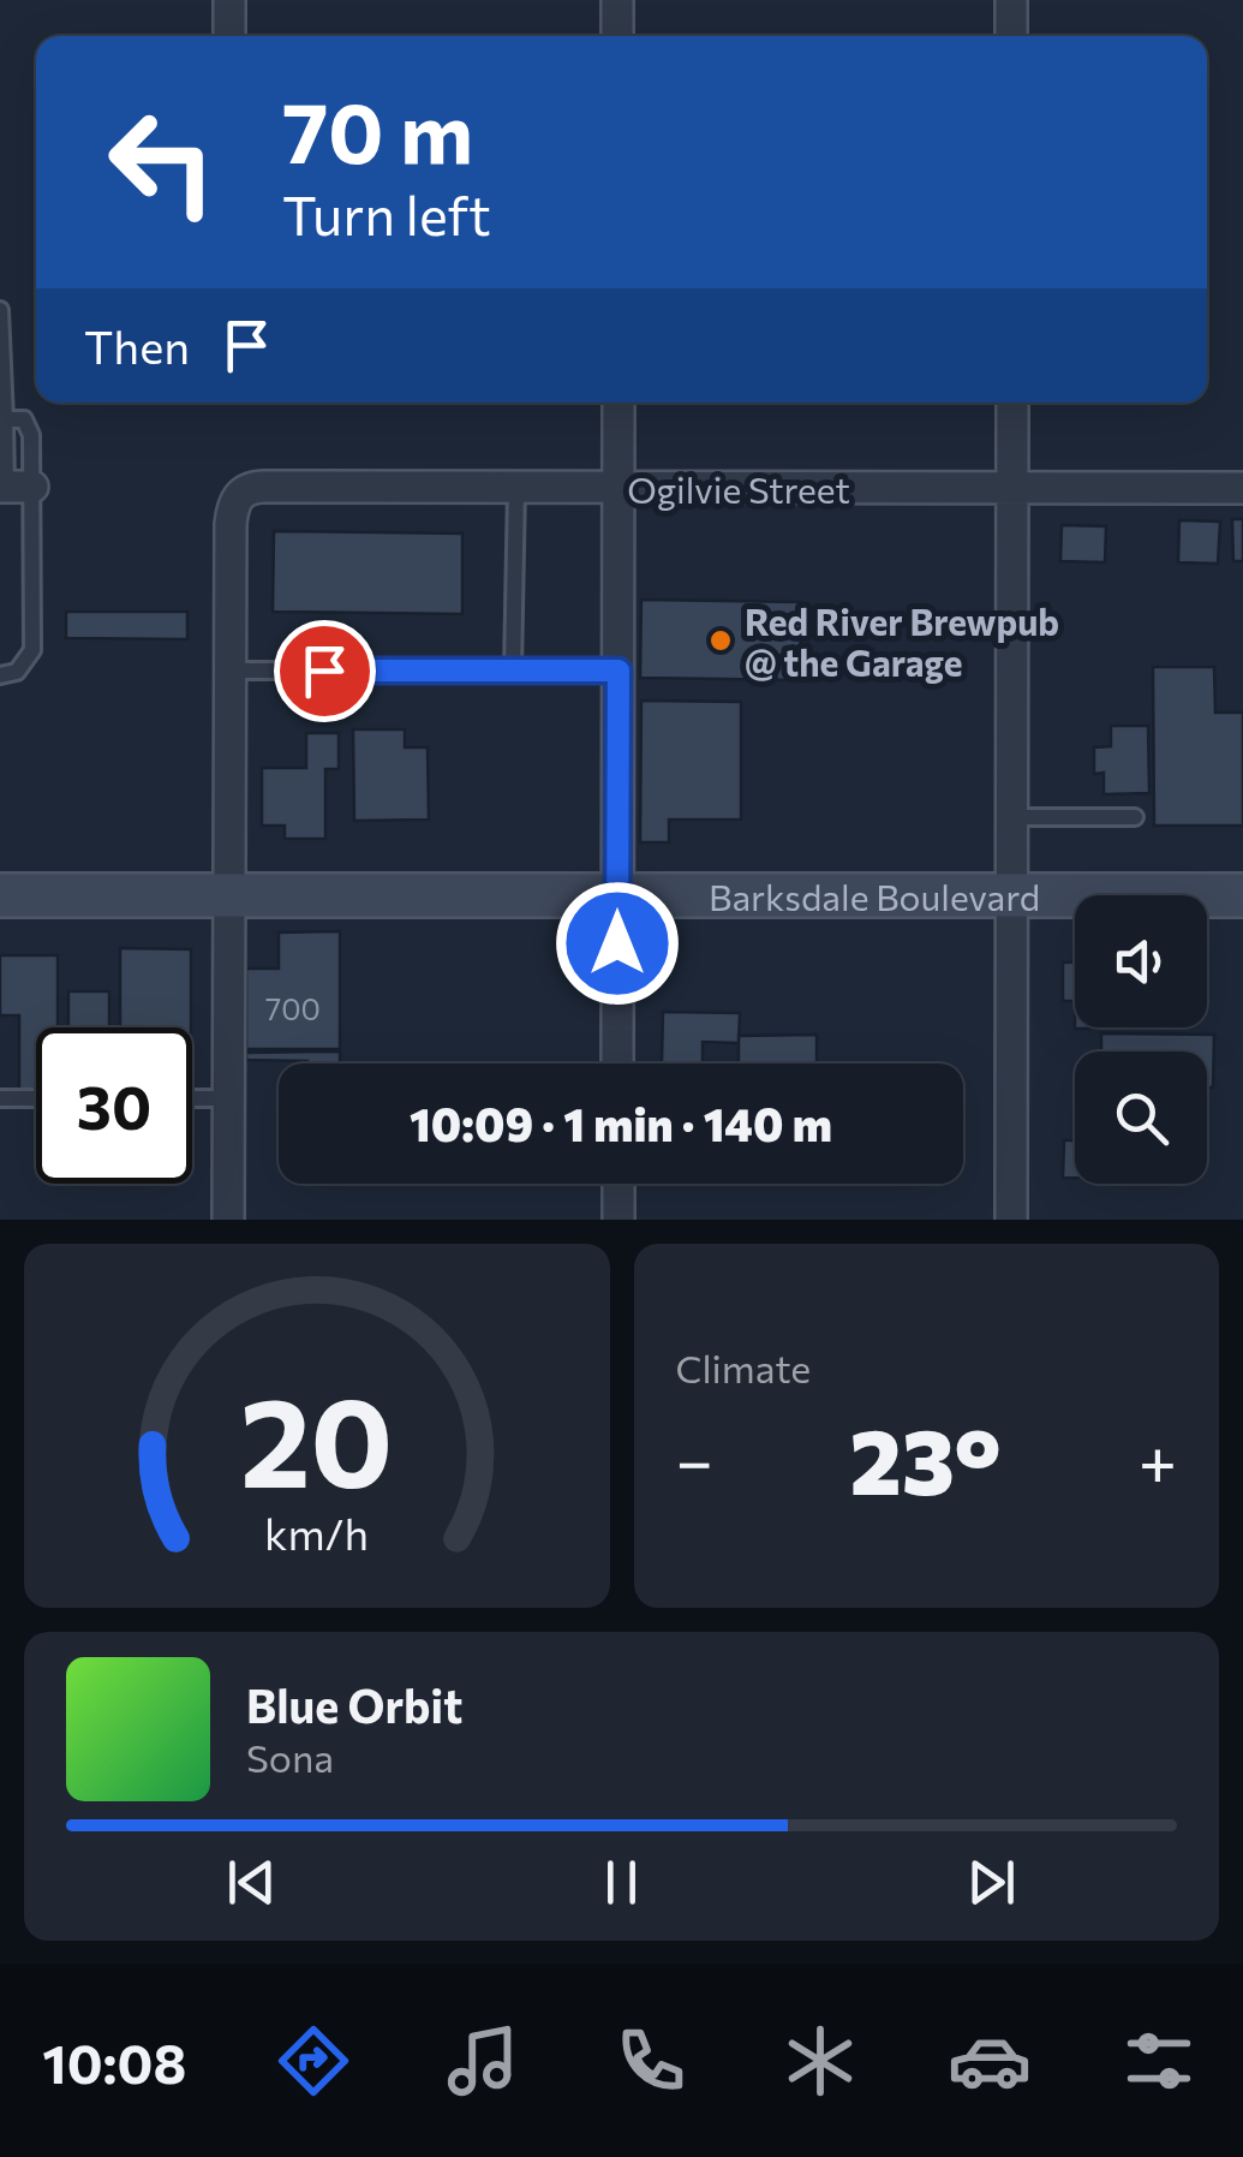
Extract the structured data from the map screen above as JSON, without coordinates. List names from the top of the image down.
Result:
{
  "streets": {
    "main road": ["Barksdale Boulevard"],
    "street": ["Ogilvie Street"]
  },
  "places": ["Red River Brewpub @ the Garage"],
  "house_numbers": ["700"],
  "page": {
    "turn": ["70 m", "Turn left"],
    "then": "Then",
    "limit": "30",
    "trip": "10:09 · 1 min · 140 m",
    "tile": "Climate",
    "heat": ["−", "23°", "+"],
    "song": ["Blue Orbit", "Sona"],
    "tabs": "10:08",
    "gauge": ["20", "km/h"]
  }
}
